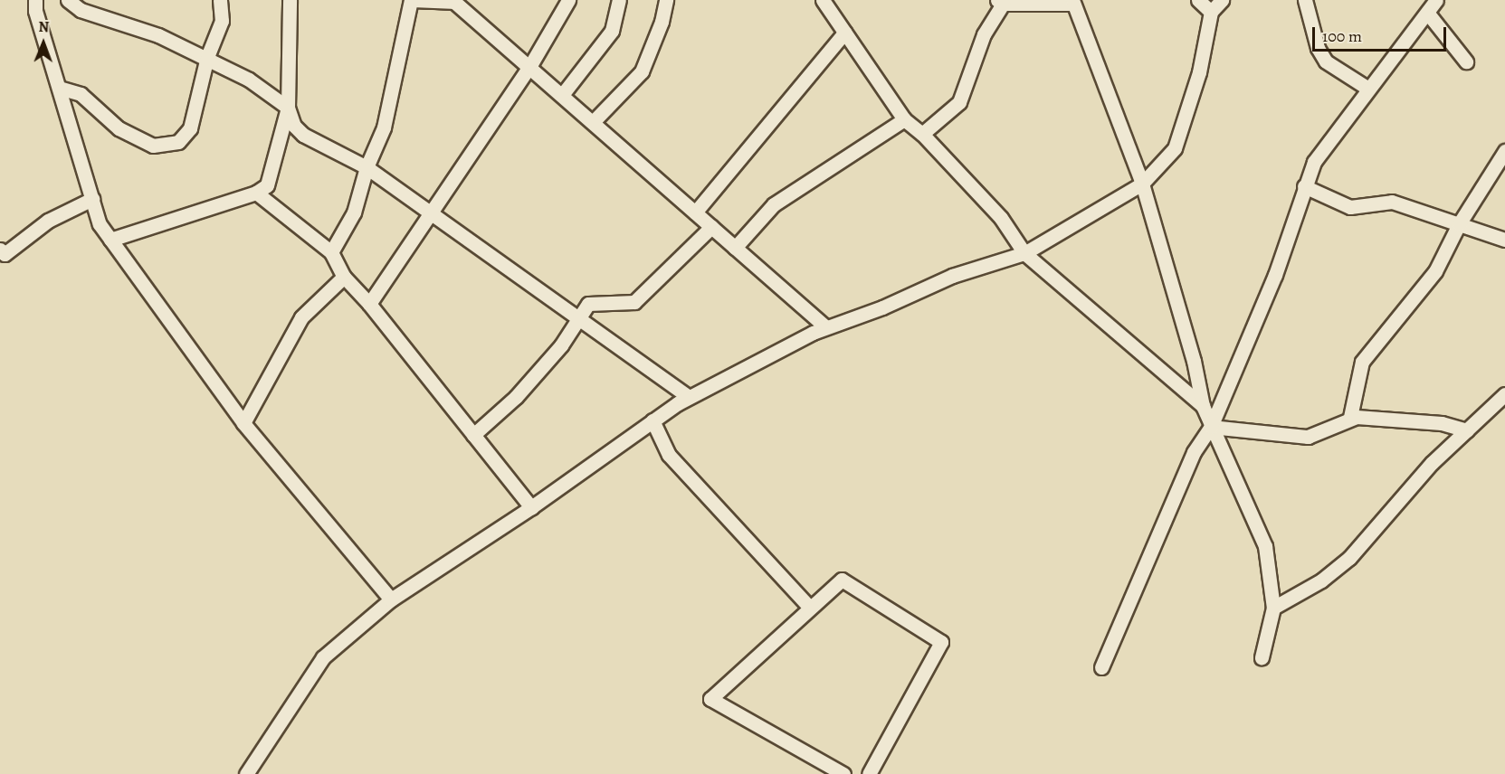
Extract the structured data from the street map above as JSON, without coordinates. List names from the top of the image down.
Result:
{
  "scale_bar": "100 m",
  "north": "top"
}
